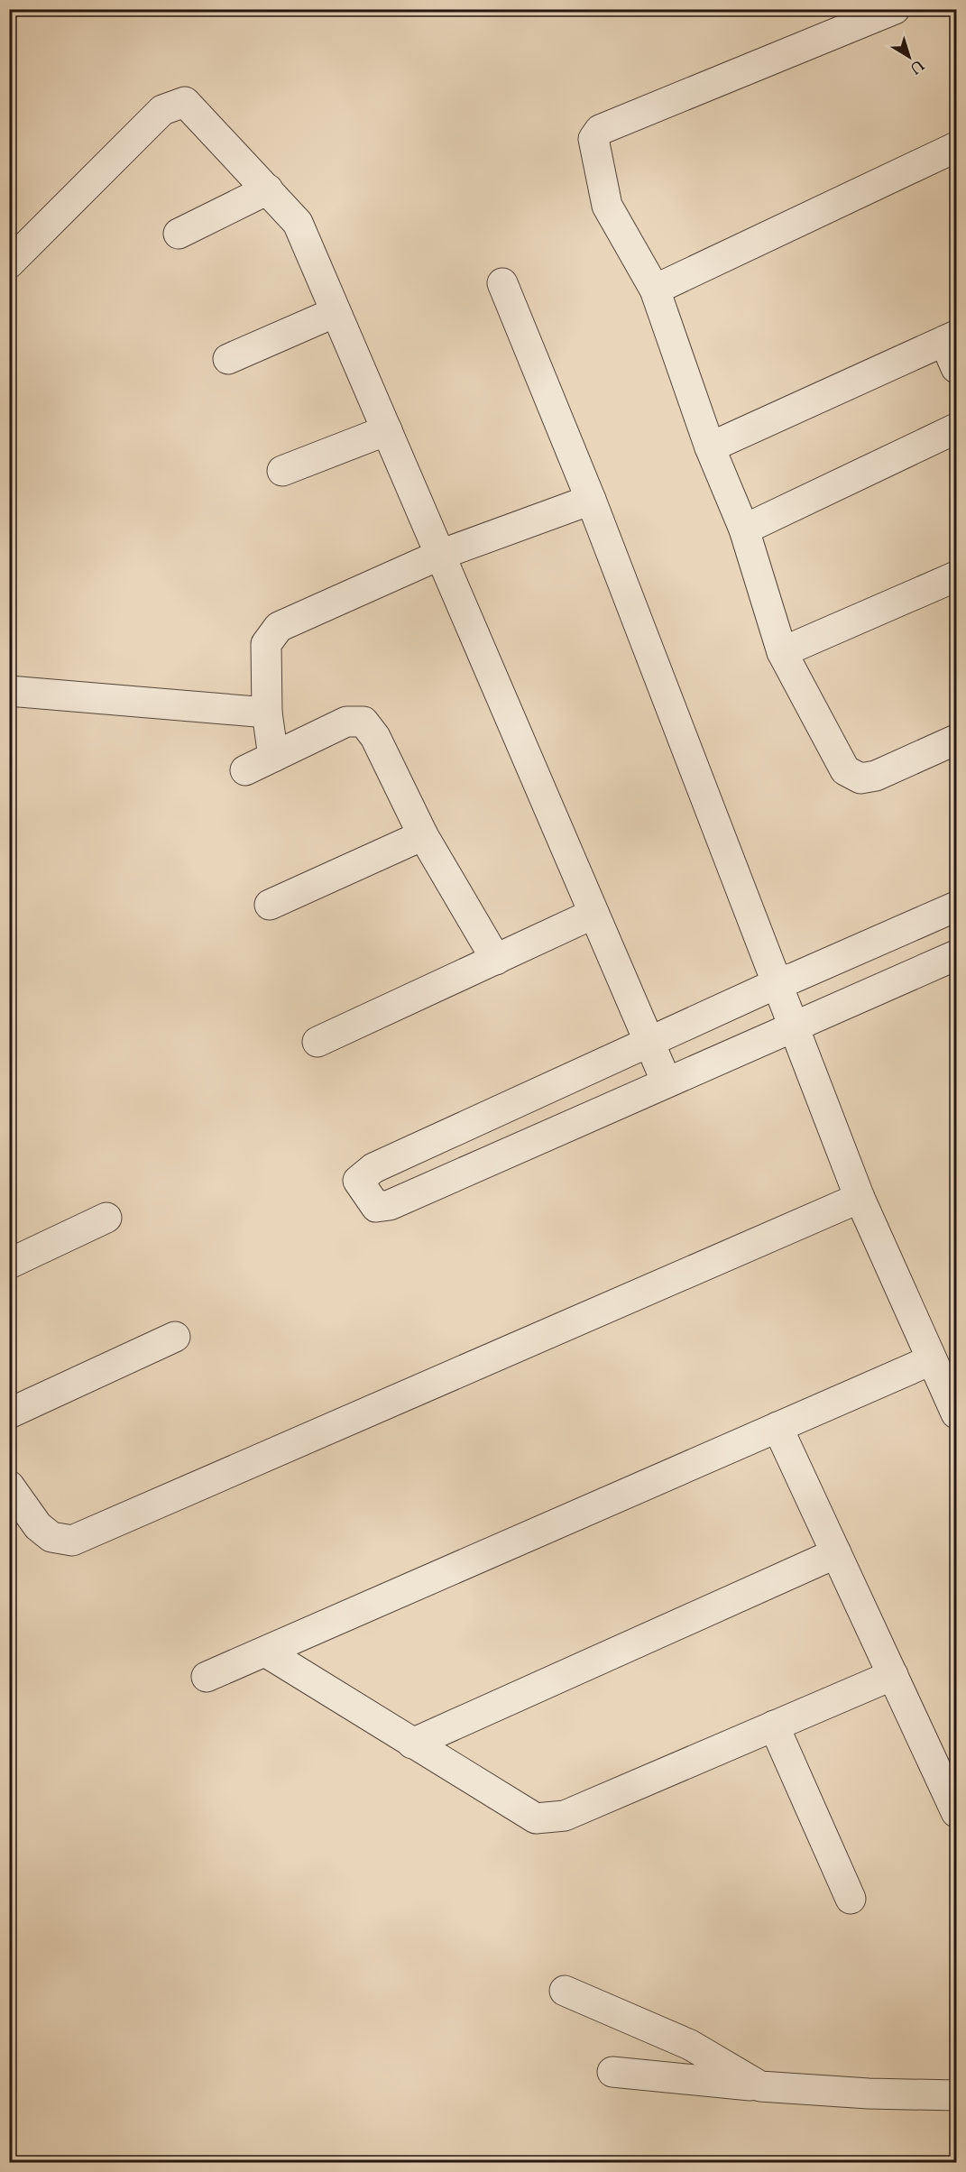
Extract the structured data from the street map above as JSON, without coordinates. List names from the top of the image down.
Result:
{
  "north": "bottom right"
}
